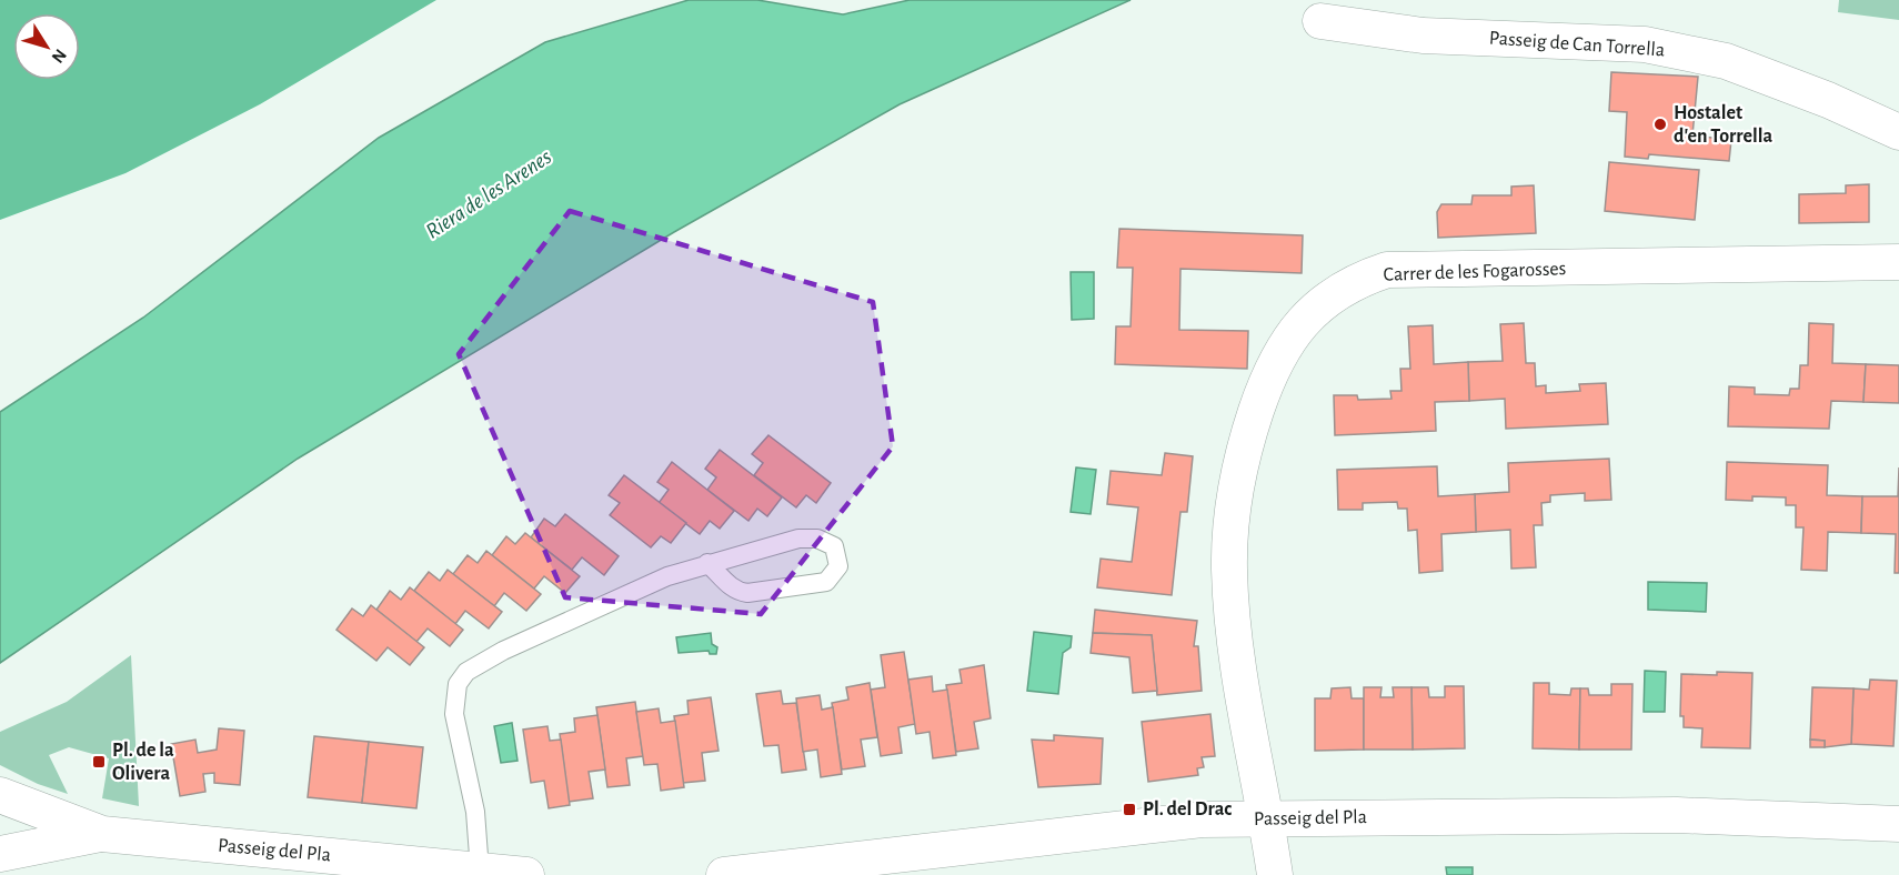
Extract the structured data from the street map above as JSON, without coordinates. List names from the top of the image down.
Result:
{
  "streets": {
    "street": ["Passeig de Can Torrella", "Carrer de les Fogarosses", "Passeig del Pla"]
  },
  "crossings": [
    ["Carrer de les Fogarosses", "Passeig del Pla"]
  ],
  "water": ["Riera de les Arenes"],
  "places": {
    "other": ["Hostalet d'en Torrella"],
    "transit": ["Pl. de la Olivera", "Pl. del Drac"]
  },
  "north": "bottom right"
}
